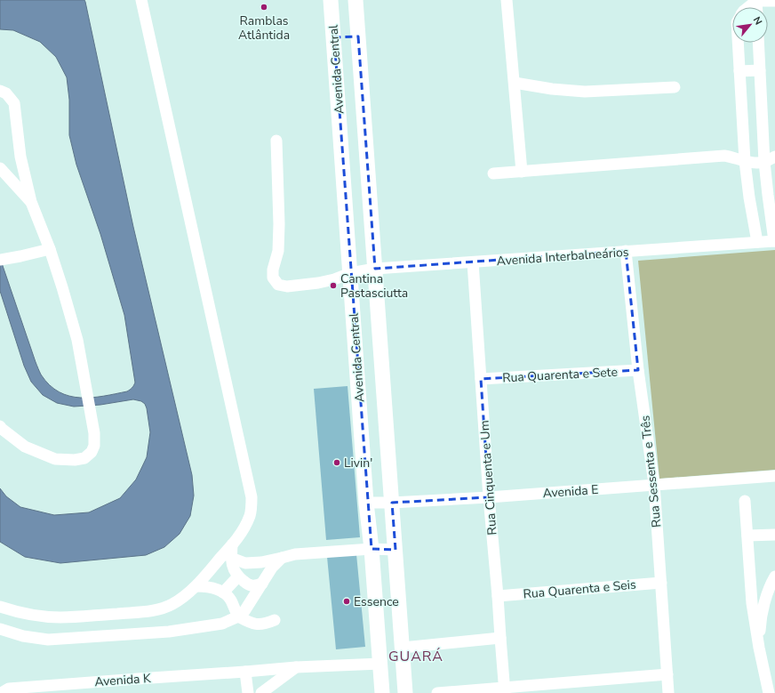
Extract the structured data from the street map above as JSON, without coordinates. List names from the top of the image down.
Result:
{
  "streets": {
    "main road": ["Avenida Central"],
    "street": [
      "Avenida Interbalneários",
      "Rua Quarenta e Sete",
      "Rua Sessenta e Três",
      "Rua Cinquenta e Um",
      "Avenida E",
      "Rua Quarenta e Seis",
      "Avenida K"
    ]
  },
  "crossings": [
    ["Avenida Central", "Avenida Interbalneários"],
    ["Avenida Central", "Avenida E"],
    ["Avenida Central", "Avenida K"],
    ["Avenida Interbalneários", "Rua Sessenta e Três"],
    ["Avenida Interbalneários", "Rua Cinquenta e Um"],
    ["Rua Quarenta e Sete", "Rua Sessenta e Três"],
    ["Rua Quarenta e Sete", "Rua Cinquenta e Um"],
    ["Rua Sessenta e Três", "Avenida E"],
    ["Rua Sessenta e Três", "Rua Quarenta e Seis"],
    ["Rua Cinquenta e Um", "Avenida E"],
    ["Rua Cinquenta e Um", "Rua Quarenta e Seis"]
  ],
  "districts": ["GUARÁ"],
  "places": [
    "Ramblas Atlântida",
    "Cantina Pastasciutta",
    "Livin'",
    "Essence"
  ],
  "north": "top right"
}
